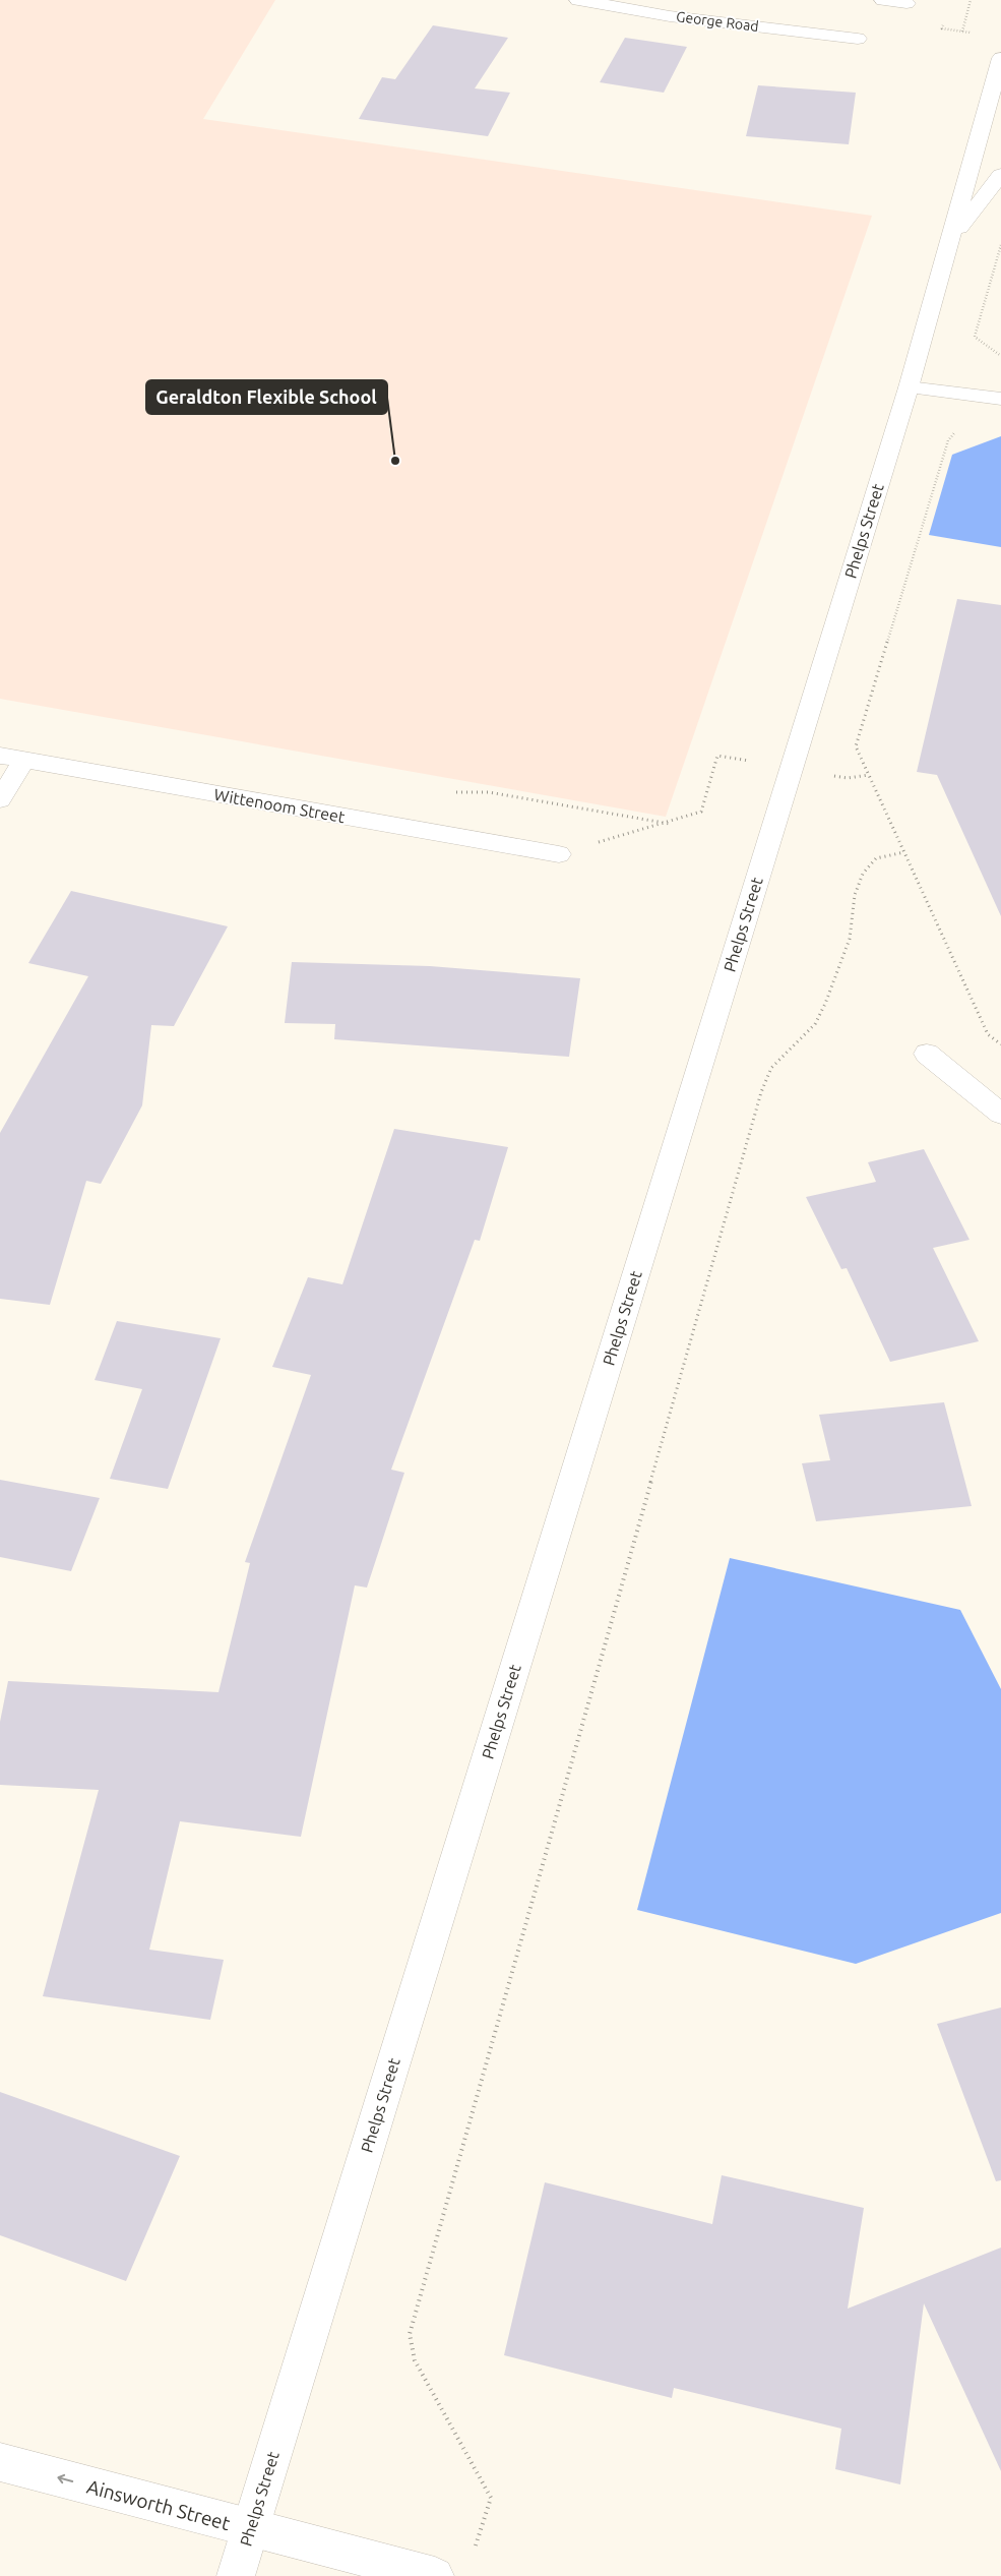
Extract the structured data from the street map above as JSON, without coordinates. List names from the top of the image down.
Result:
{
  "streets": {
    "main road": [
      "George Road",
      "Phelps Street",
      "Wittenoom Street",
      "Ainsworth Street"
    ]
  },
  "crossings": [
    ["Phelps Street", "Ainsworth Street"]
  ],
  "one_way": ["Ainsworth Street"],
  "places": ["Geraldton Flexible School"]
}
